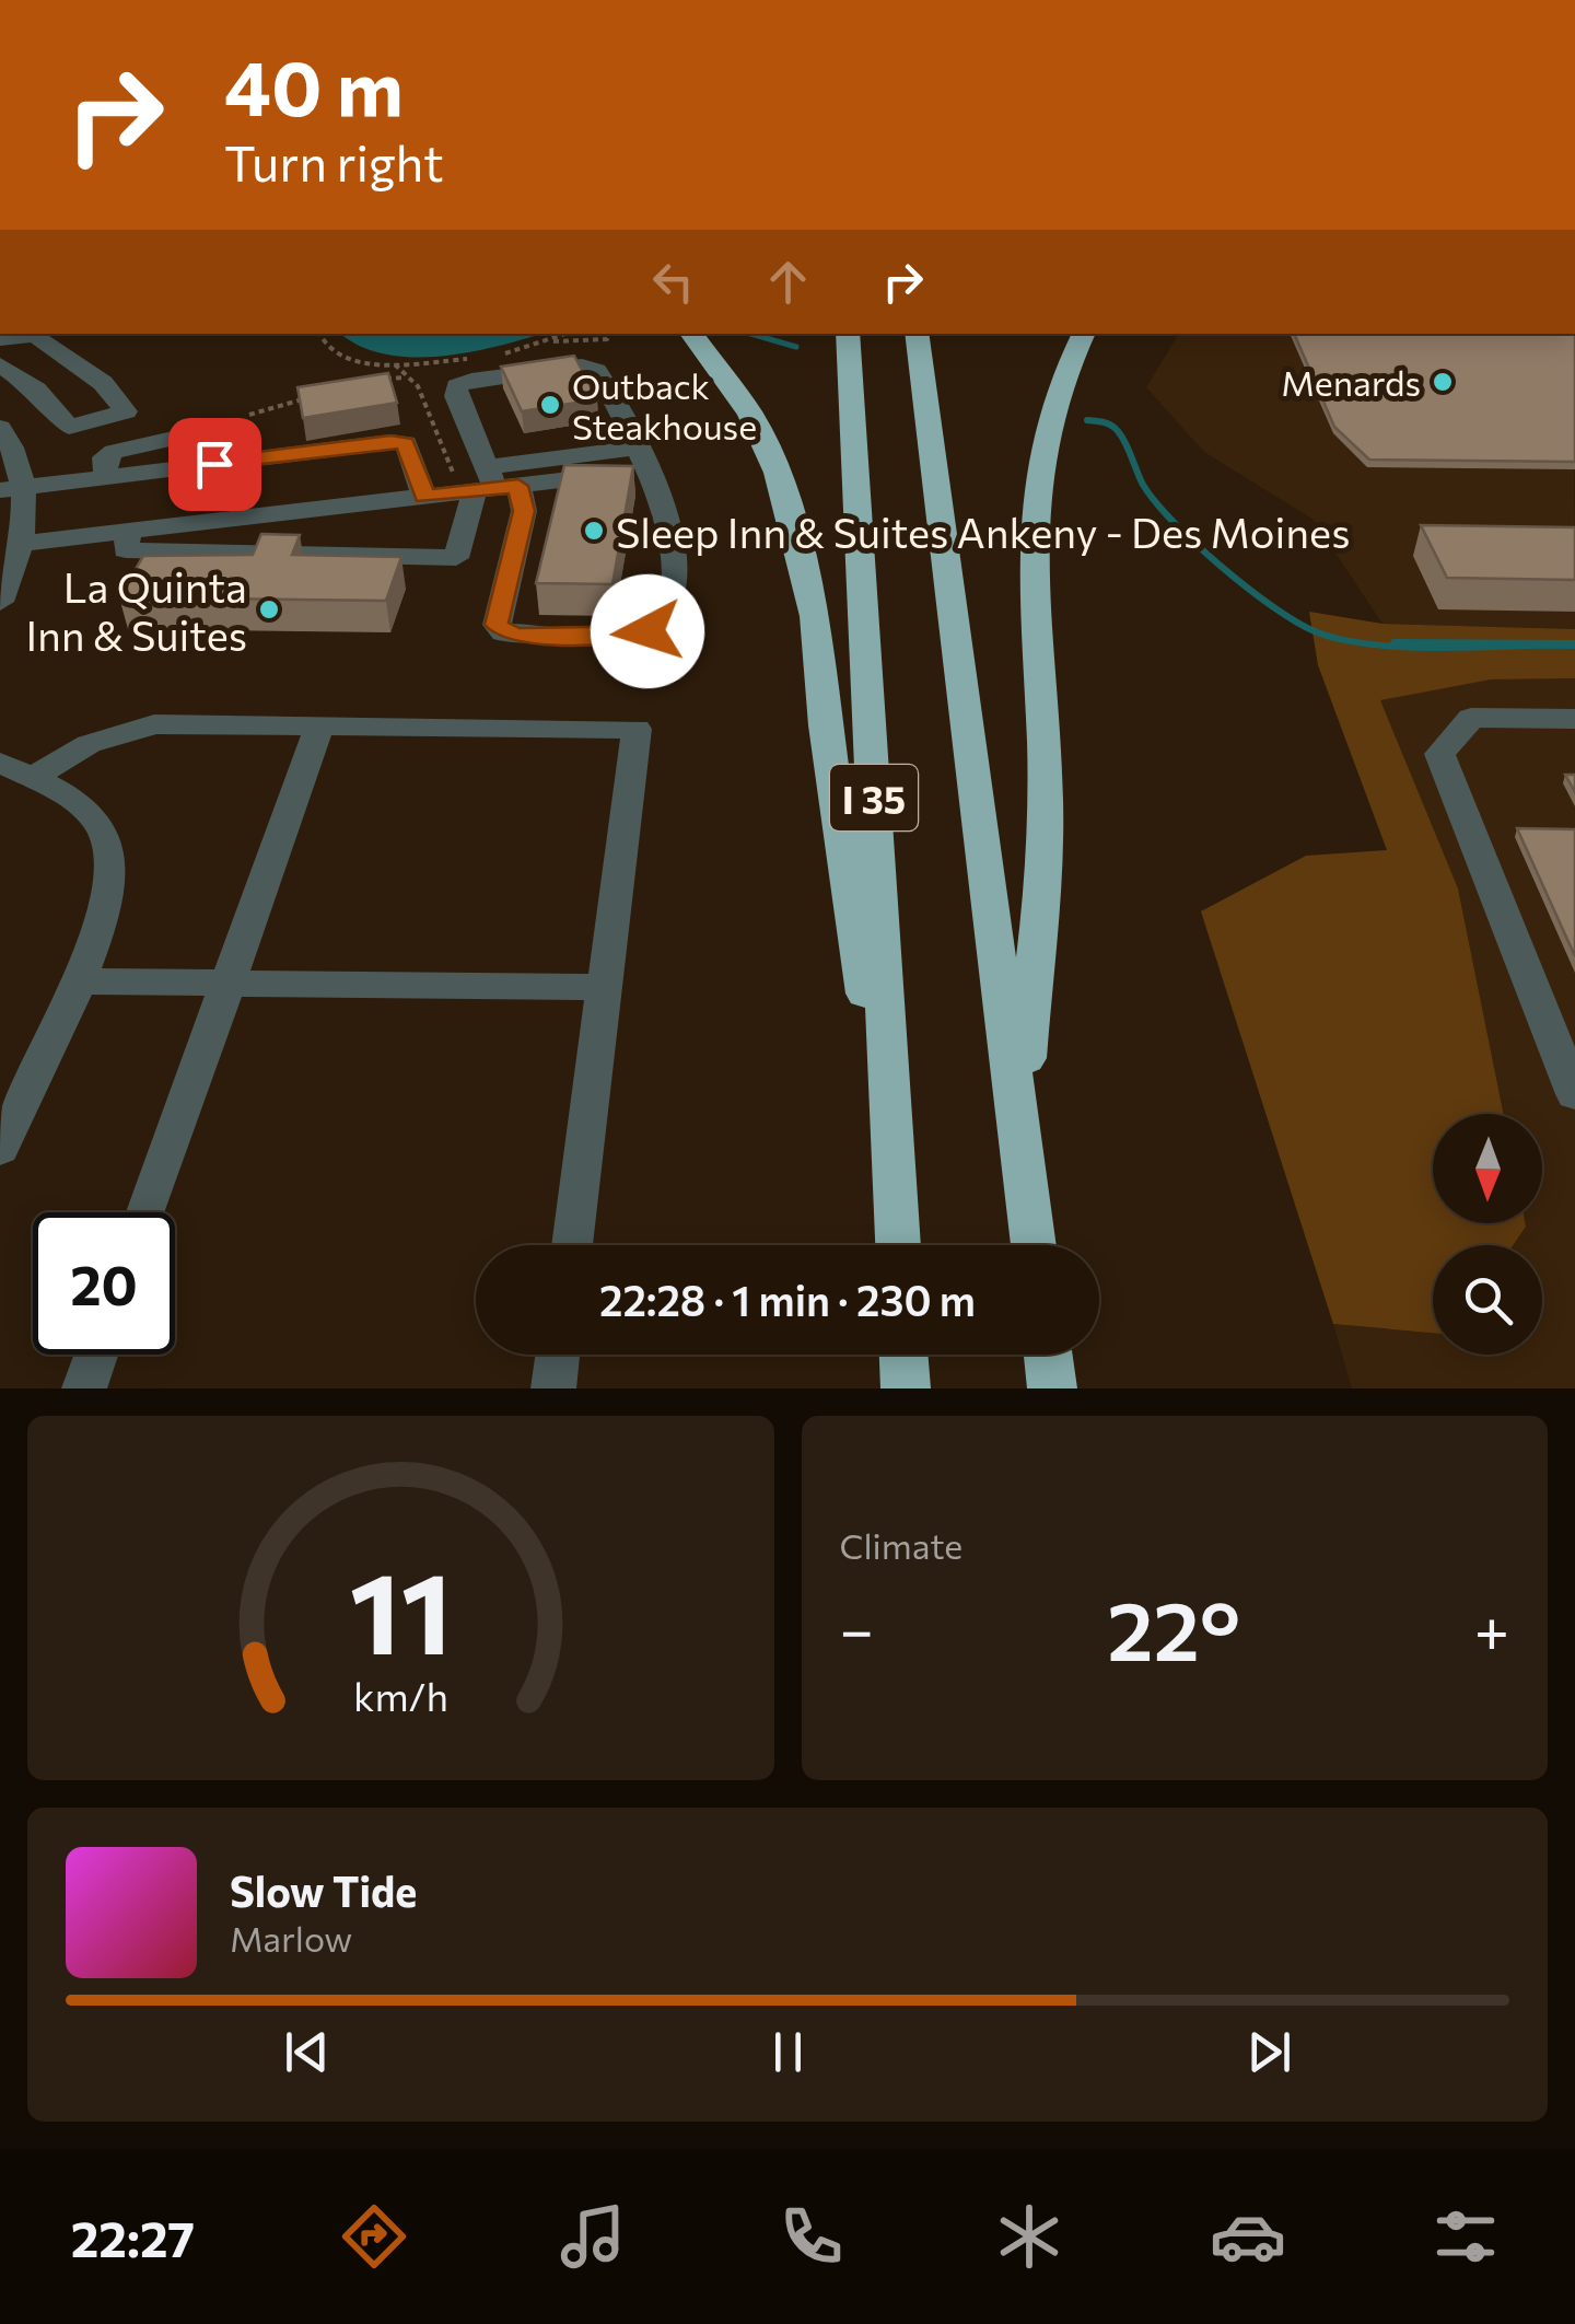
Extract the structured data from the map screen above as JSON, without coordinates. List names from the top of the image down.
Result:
{
  "streets": {
    "highway": ["I 35"]
  },
  "places": [
    "Menards",
    "Outback Steakhouse",
    "Sleep Inn & Suites Ankeny - Des Moines",
    "La Quinta Inn & Suites"
  ],
  "north": "bottom",
  "page": {
    "turn": ["40 m", "Turn right"],
    "limit": "20",
    "trip": "22:28 · 1 min · 230 m",
    "tile": "Climate",
    "heat": ["−", "22°", "+"],
    "song": ["Slow Tide", "Marlow"],
    "tabs": "22:27",
    "gauge": ["11", "km/h"]
  }
}
